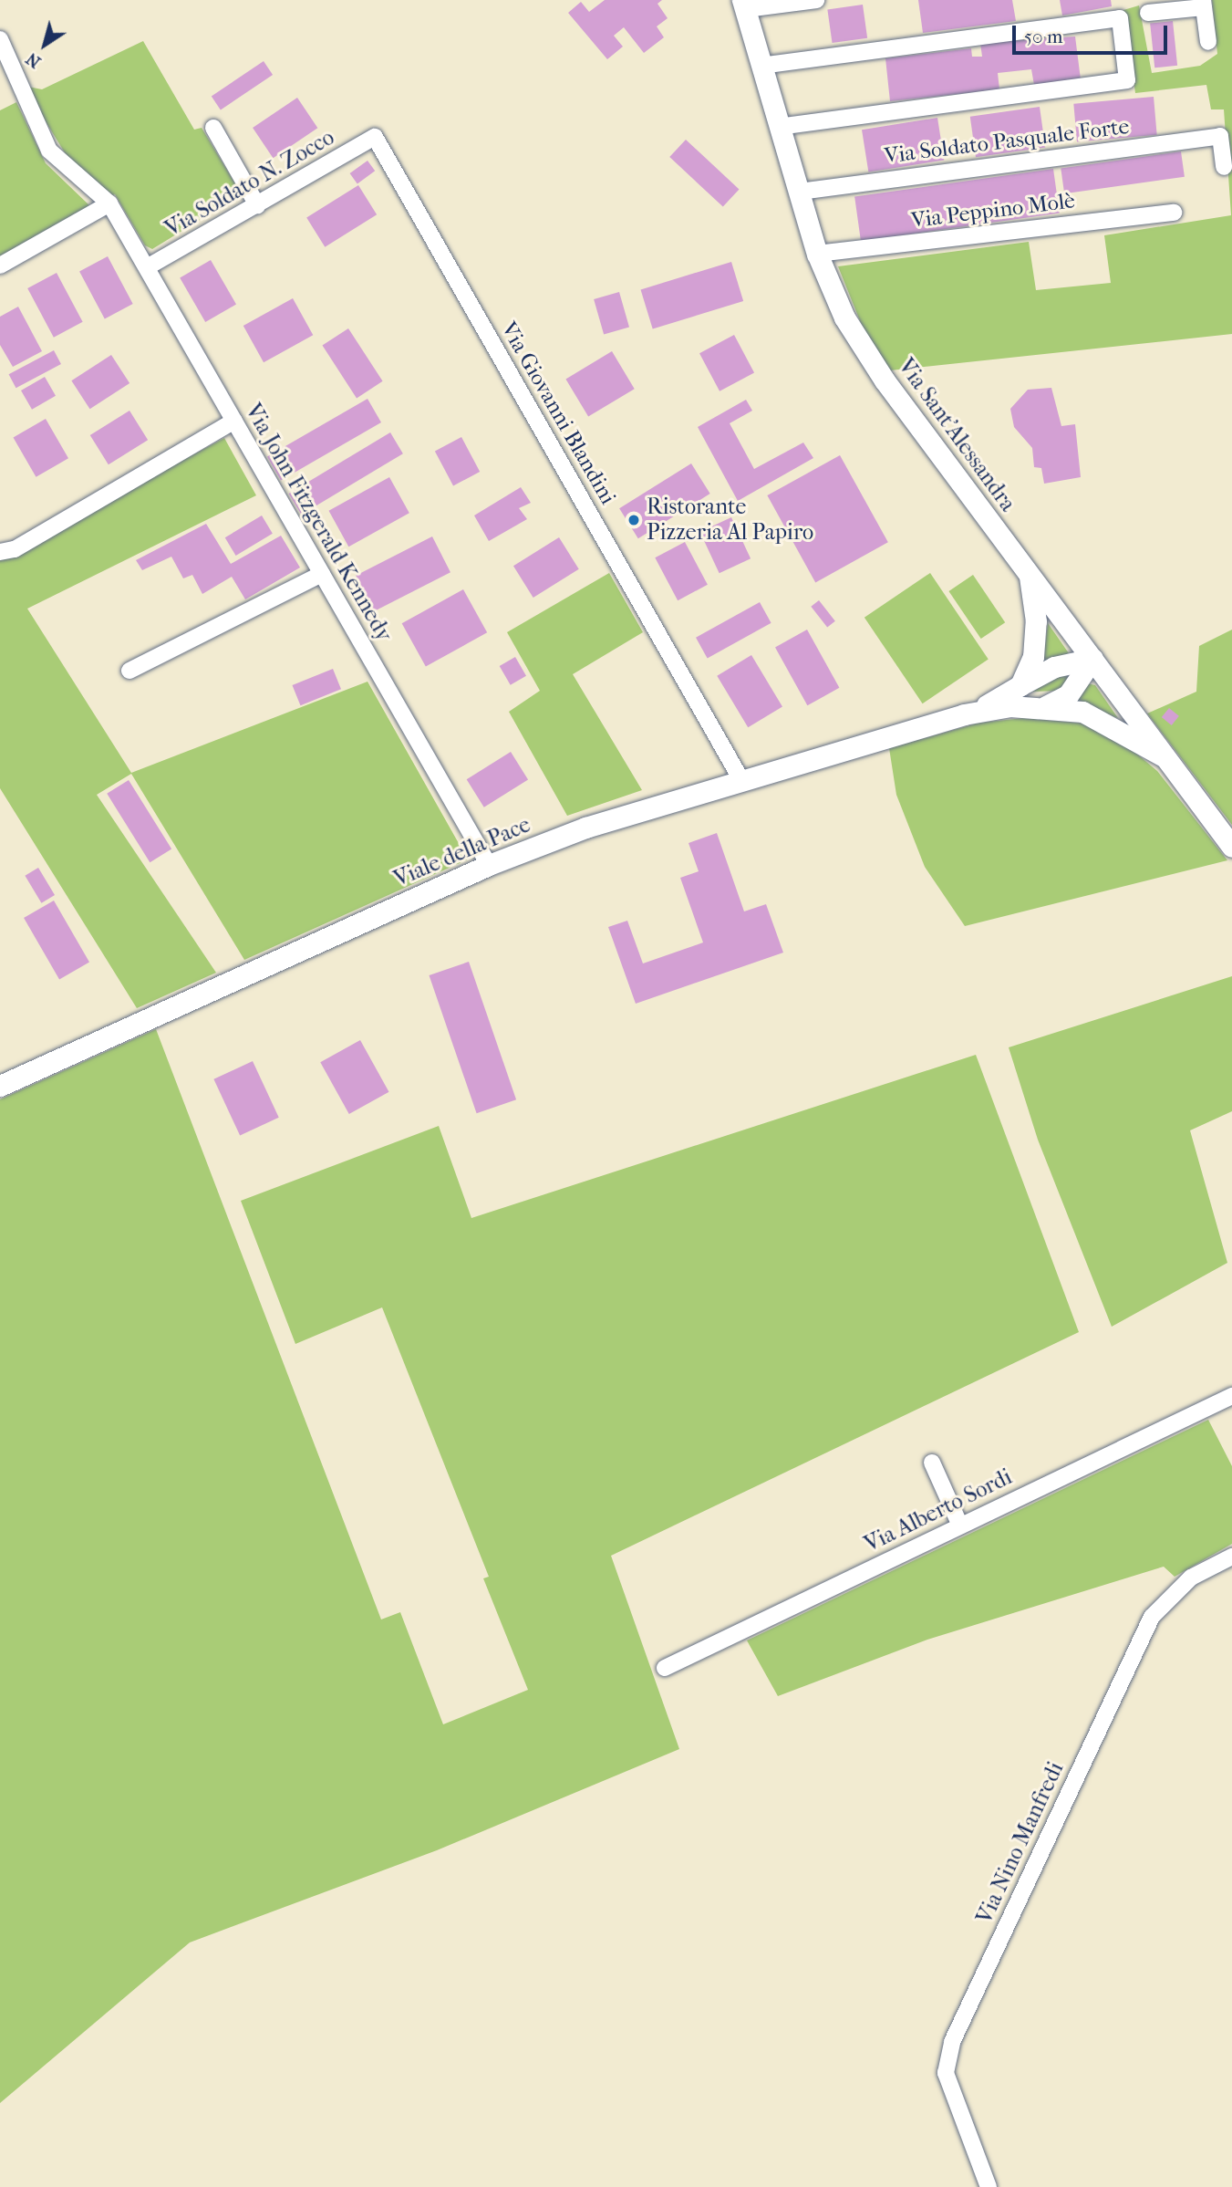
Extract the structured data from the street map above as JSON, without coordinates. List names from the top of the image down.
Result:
{
  "streets": {
    "street": [
      "Via Soldato Pasquale Forte",
      "Via Soldato N. Zocco",
      "Via Peppino Molè",
      "Via Giovanni Blandini",
      "Via Sant'Alessandra",
      "Via John Fitzgerald Kennedy",
      "Viale della Pace",
      "Via Alberto Sordi",
      "Via Nino Manfredi"
    ]
  },
  "crossings": [
    ["Via Soldato Pasquale Forte", "Via Sant'Alessandra"],
    ["Via Soldato N. Zocco", "Via Giovanni Blandini"],
    ["Via Soldato N. Zocco", "Via John Fitzgerald Kennedy"],
    ["Via Peppino Molè", "Via Sant'Alessandra"],
    ["Via Giovanni Blandini", "Viale della Pace"],
    ["Via John Fitzgerald Kennedy", "Viale della Pace"]
  ],
  "places": ["Ristorante Pizzeria Al Papiro"],
  "scale_bar": "50 m",
  "north": "bottom left"
}
